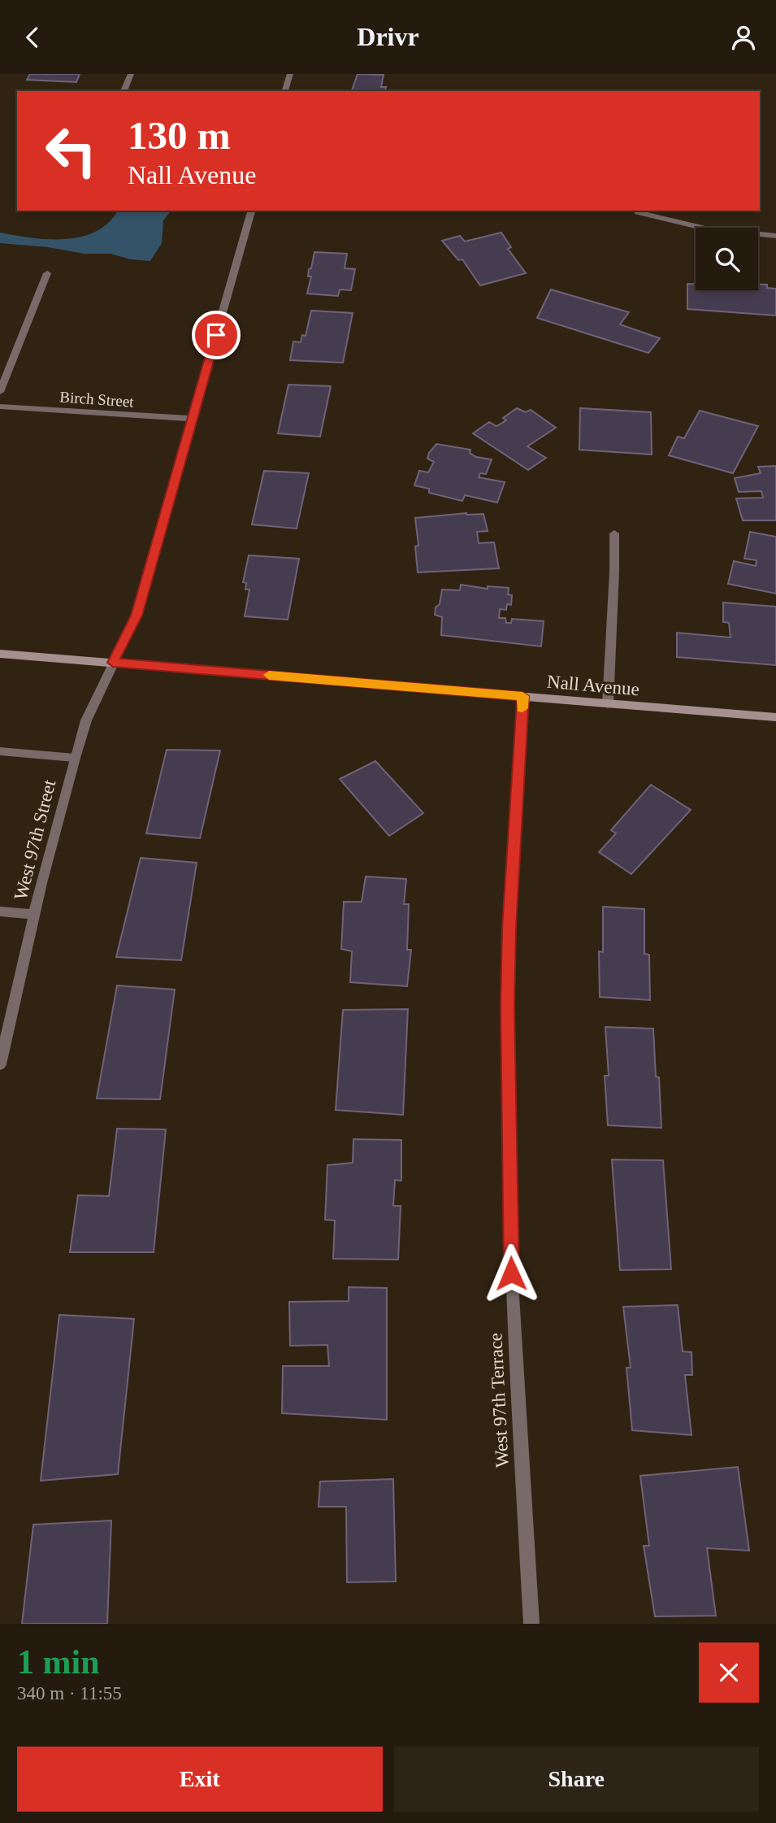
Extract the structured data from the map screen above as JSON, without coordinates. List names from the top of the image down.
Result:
{
  "streets": {
    "main road": ["Nall Avenue"],
    "street": ["Birch Street", "West 97th Street", "West 97th Terrace"]
  },
  "crossings": [
    ["Birch Street", "West 97th Street"],
    ["Nall Avenue", "West 97th Street"],
    ["Nall Avenue", "West 97th Terrace"]
  ],
  "page": {
    "header": "Drivr",
    "turn": ["130 m", "Nall Avenue"],
    "heading": ["1 min", "340 m · 11:55"],
    "buttons": ["Exit", "Share"]
  }
}
